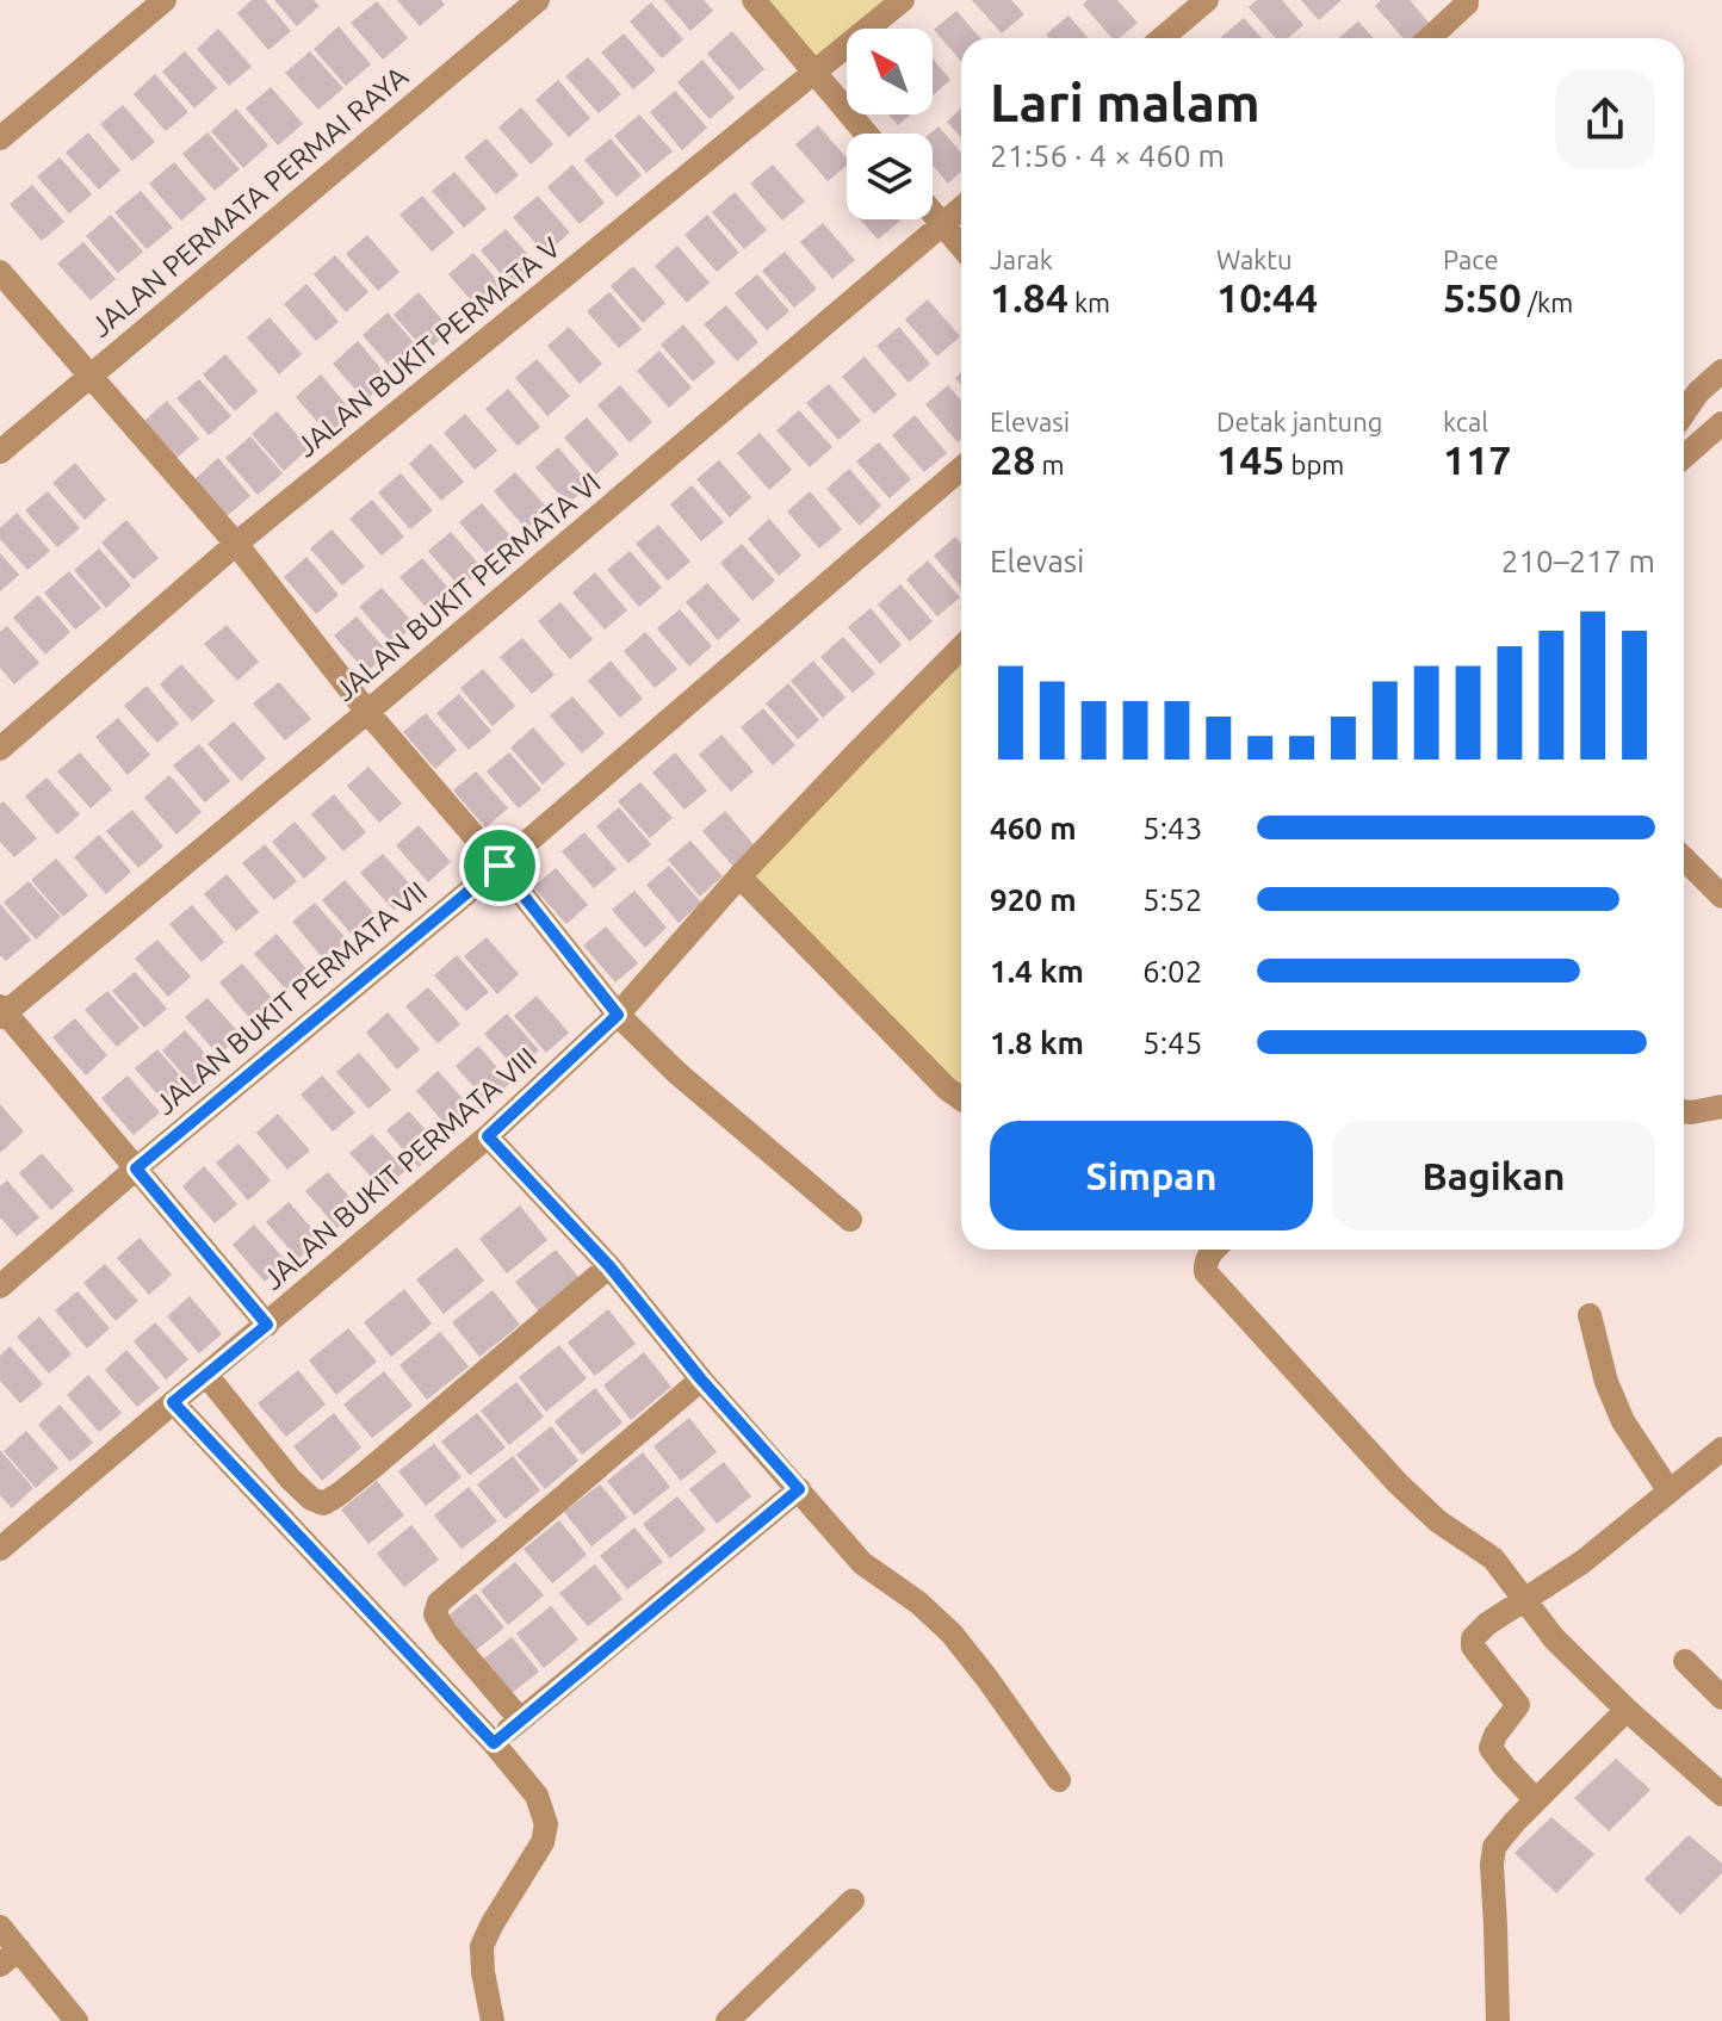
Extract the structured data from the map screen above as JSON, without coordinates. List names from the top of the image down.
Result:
{
  "streets": {
    "street": [
      "JALAN PERMATA PERMAI RAYA",
      "JALAN BUKIT PERMATA V",
      "JALAN BUKIT PERMATA VI",
      "JALAN BUKIT PERMATA VII",
      "JALAN BUKIT PERMATA VIII"
    ]
  },
  "north": "top left",
  "page": {
    "heading": ["Lari malam", "21:56 · 4 × 460 m"],
    "stats": [
      ["Jarak", "1.84 km"],
      ["Waktu", "10:44"],
      ["Pace", "5:50 /km"],
      ["Elevasi", "28 m"],
      ["Detak jantung", "145 bpm"],
      ["kcal", "117"]
    ],
    "chart": ["Elevasi", "210–217 m"],
    "list": [
      {
        "name": "460 m",
        "note": "5:43"
      },
      {
        "name": "920 m",
        "note": "5:52"
      },
      {
        "name": "1.4 km",
        "note": "6:02"
      },
      {
        "name": "1.8 km",
        "note": "5:45"
      }
    ],
    "buttons": ["Simpan", "Bagikan"]
  }
}
